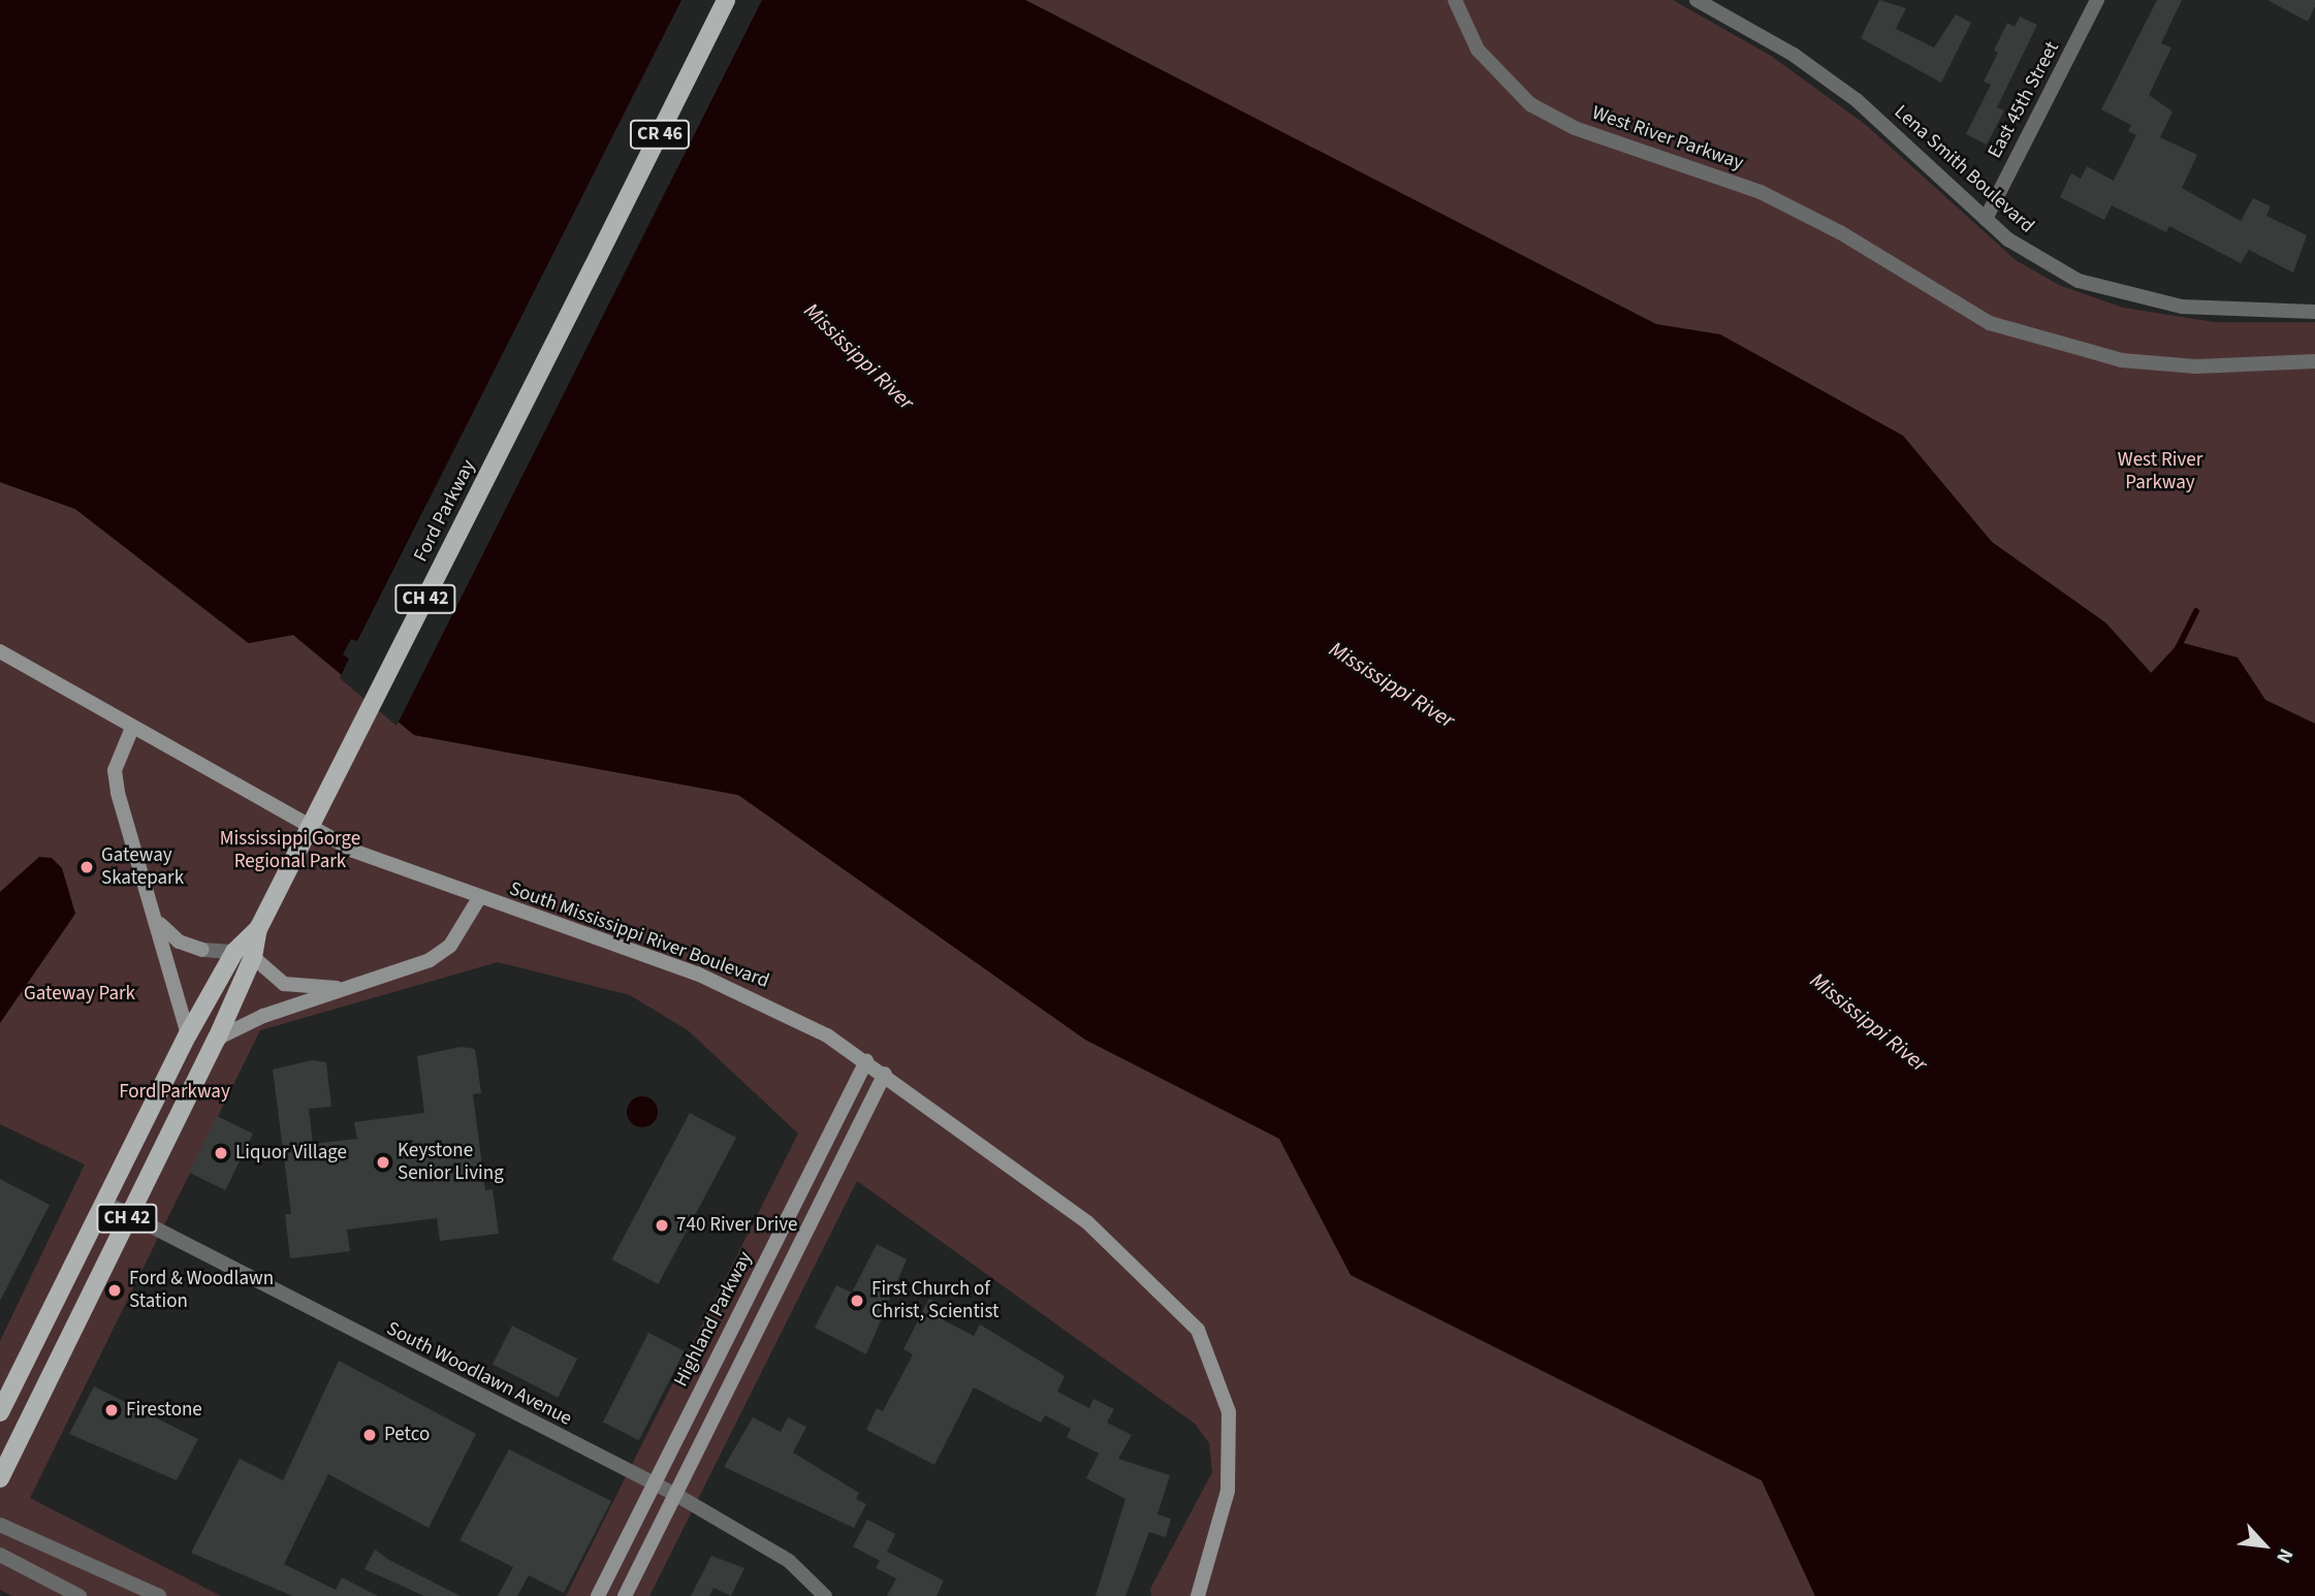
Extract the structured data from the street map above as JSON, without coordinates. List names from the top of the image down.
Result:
{
  "streets": {
    "main road": ["CR 46", "Ford Parkway", "CH 42"],
    "street": [
      "East 45th Street",
      "West River Parkway",
      "Lena Smith Boulevard",
      "South Mississippi River Boulevard",
      "Highland Parkway",
      "South Woodlawn Avenue"
    ]
  },
  "crossings": [
    ["East 45th Street", "Lena Smith Boulevard"],
    ["CR 46", "Ford Parkway"],
    ["Ford Parkway", "South Woodlawn Avenue"],
    ["South Mississippi River Boulevard", "Highland Parkway"],
    ["Highland Parkway", "South Woodlawn Avenue"]
  ],
  "water": ["Mississippi River"],
  "parks": [
    "West River Parkway",
    "Mississippi Gorge Regional Park",
    "Gateway Park",
    "Ford Parkway"
  ],
  "places": [
    "Gateway Skatepark",
    "Liquor Village",
    "Keystone Senior Living",
    "740 River Drive",
    "Ford & Woodlawn Station",
    "First Church of Christ, Scientist",
    "Firestone",
    "Petco"
  ],
  "north": "bottom right"
}
